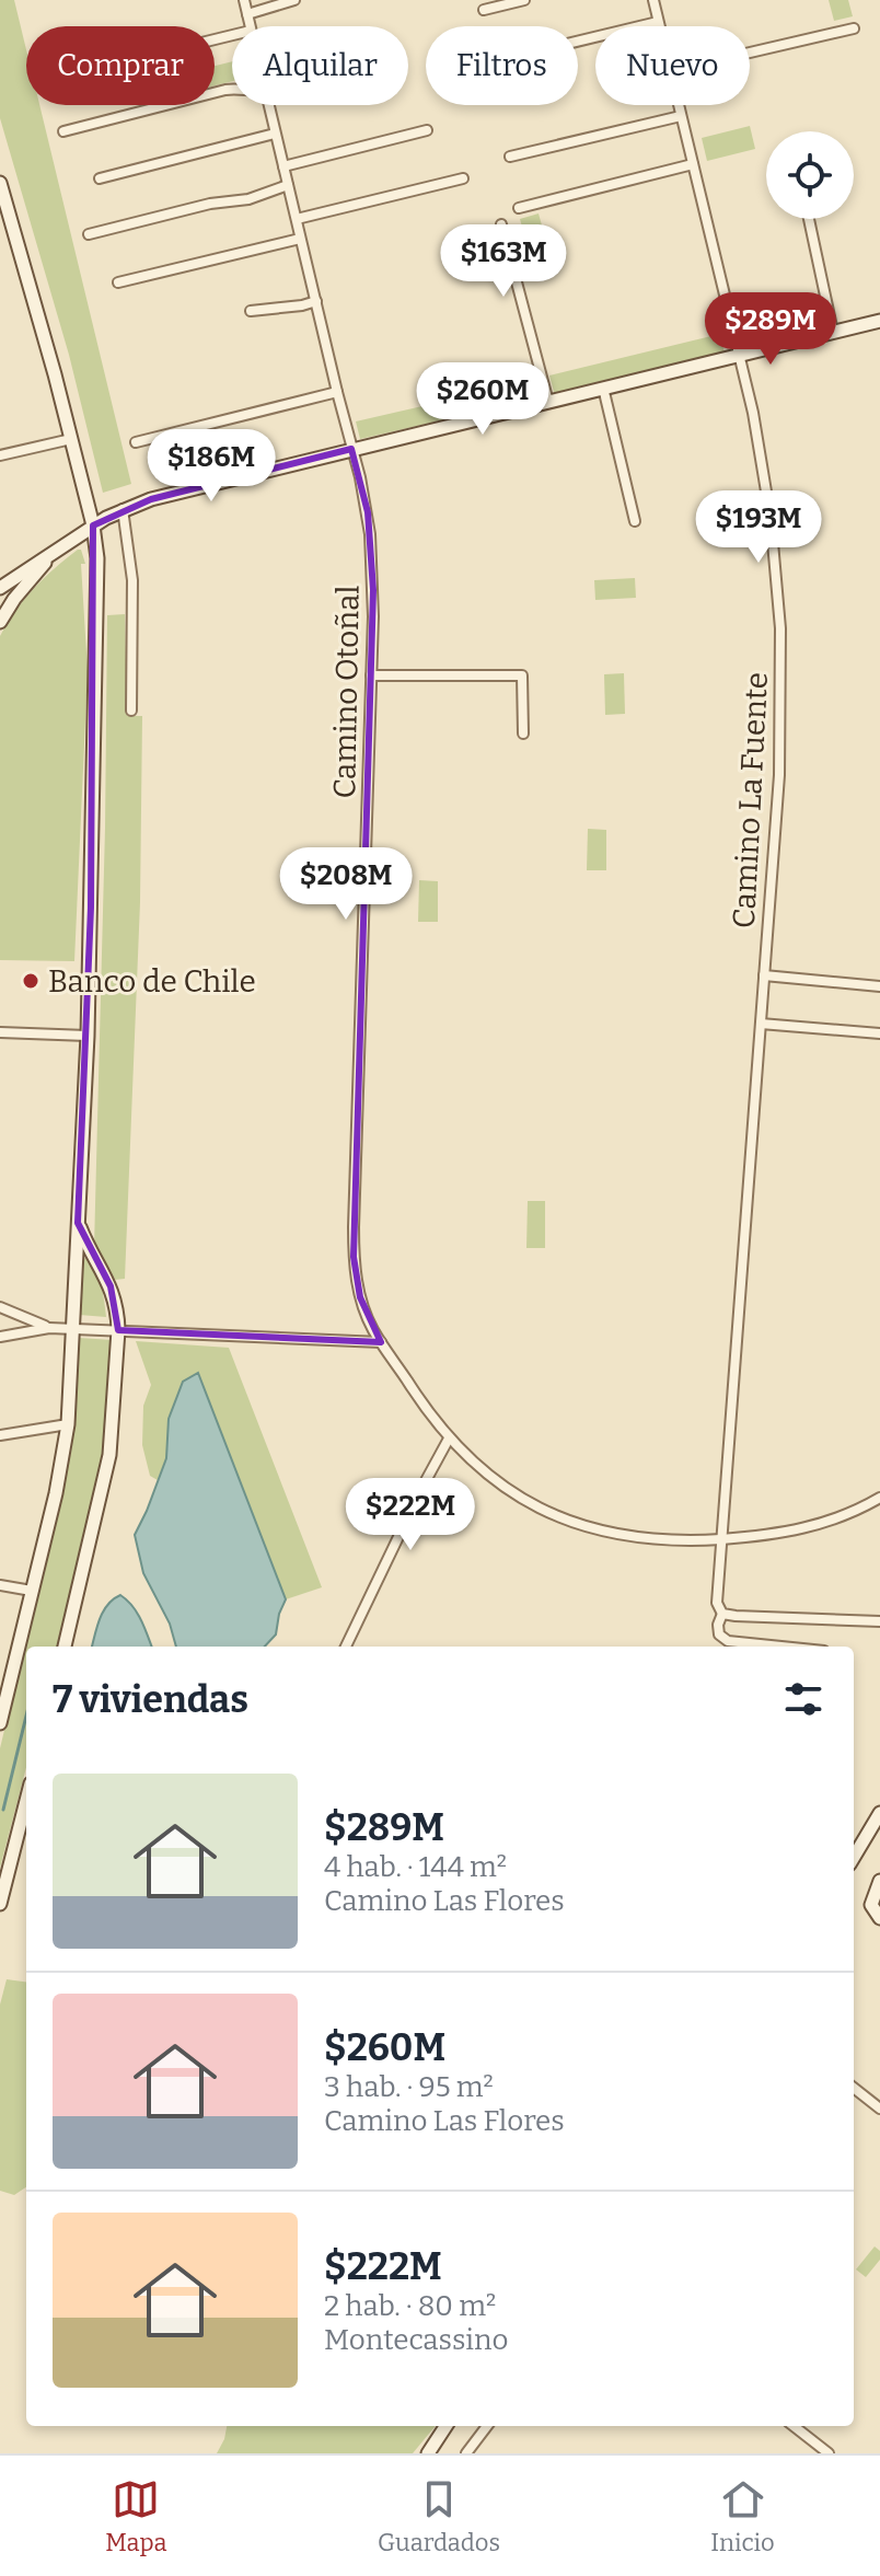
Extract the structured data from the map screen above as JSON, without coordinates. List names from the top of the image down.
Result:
{
  "streets": {
    "street": ["Camino Otoñal", "Camino La Fuente"]
  },
  "crossings": [
    ["Camino Otoñal", "Camino La Fuente"]
  ],
  "places": ["Banco de Chile"],
  "page": {
    "chip": [
      "Comprar",
      "Alquilar",
      "Filtros",
      "Nuevo"
    ],
    "price": [
      "$163M",
      "$289M",
      "$260M",
      "$186M",
      "$193M",
      "$208M",
      "$222M"
    ],
    "heading": "7 viviendas",
    "list": [
      {
        "name": "$289M",
        "note": "4 hab. · 144 m² · Camino Las Flores"
      },
      {
        "name": "$260M",
        "note": "3 hab. · 95 m² · Camino Las Flores"
      },
      {
        "name": "$222M",
        "note": "2 hab. · 80 m² · Montecassino"
      }
    ],
    "tabs": ["Mapa", "Guardados", "Inicio"]
  }
}
